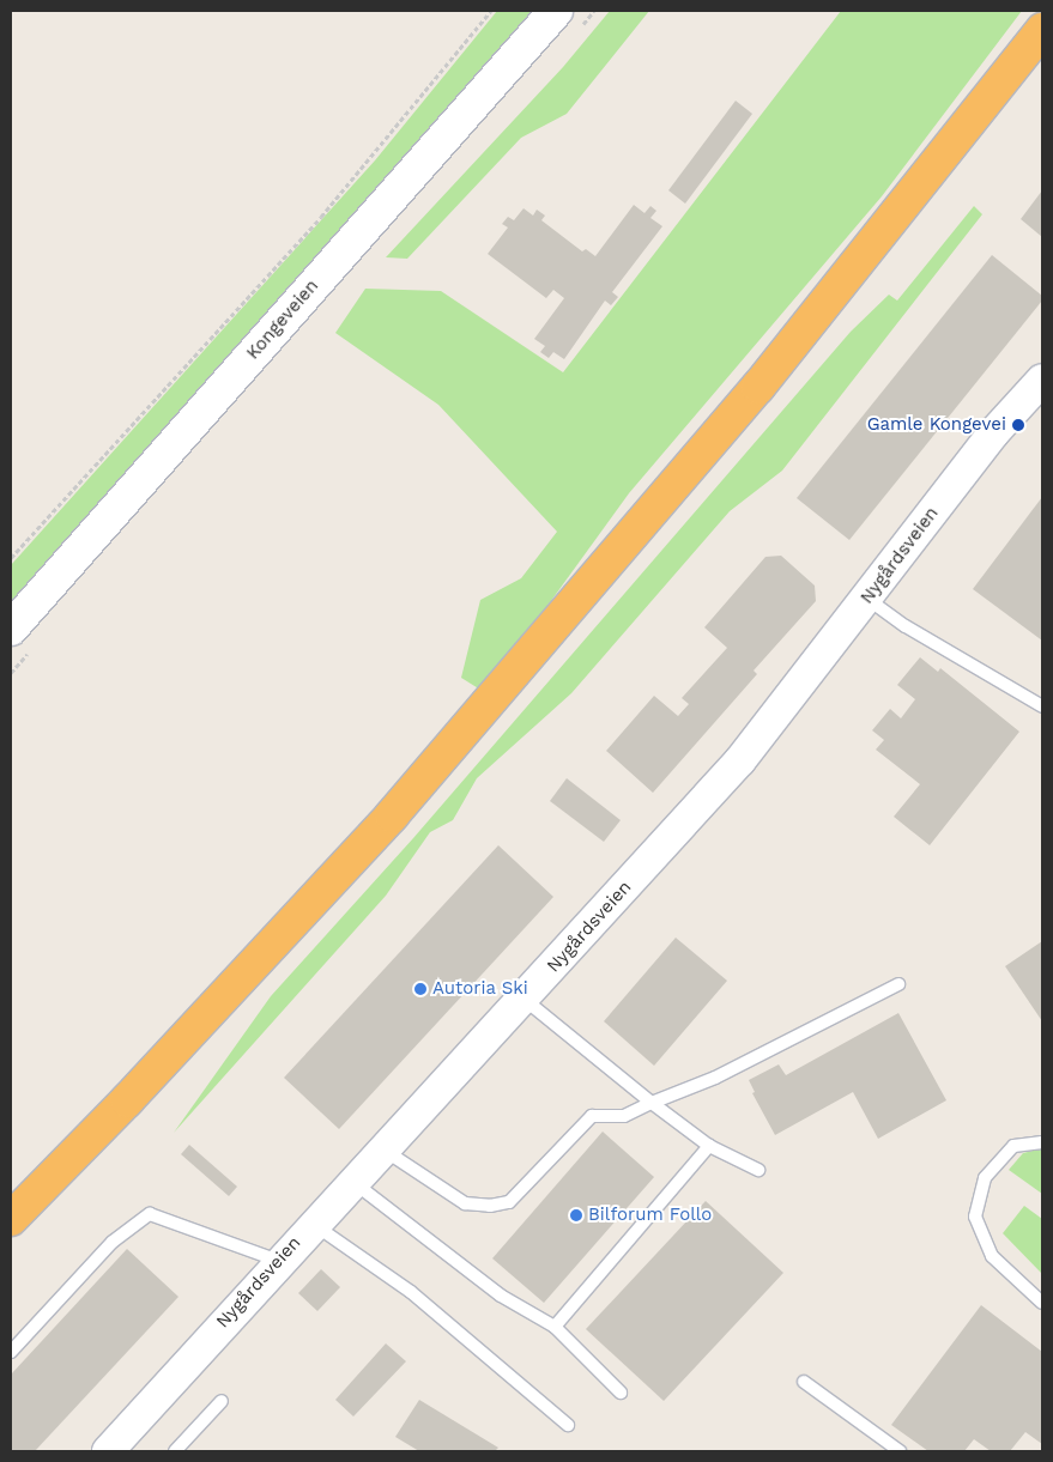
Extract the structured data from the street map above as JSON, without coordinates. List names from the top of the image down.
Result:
{
  "streets": {
    "main road": ["Kongeveien"],
    "street": ["Nygårdsveien"]
  },
  "places": ["Gamle Kongevei", "Autoria Ski", "Bilforum Follo"]
}
